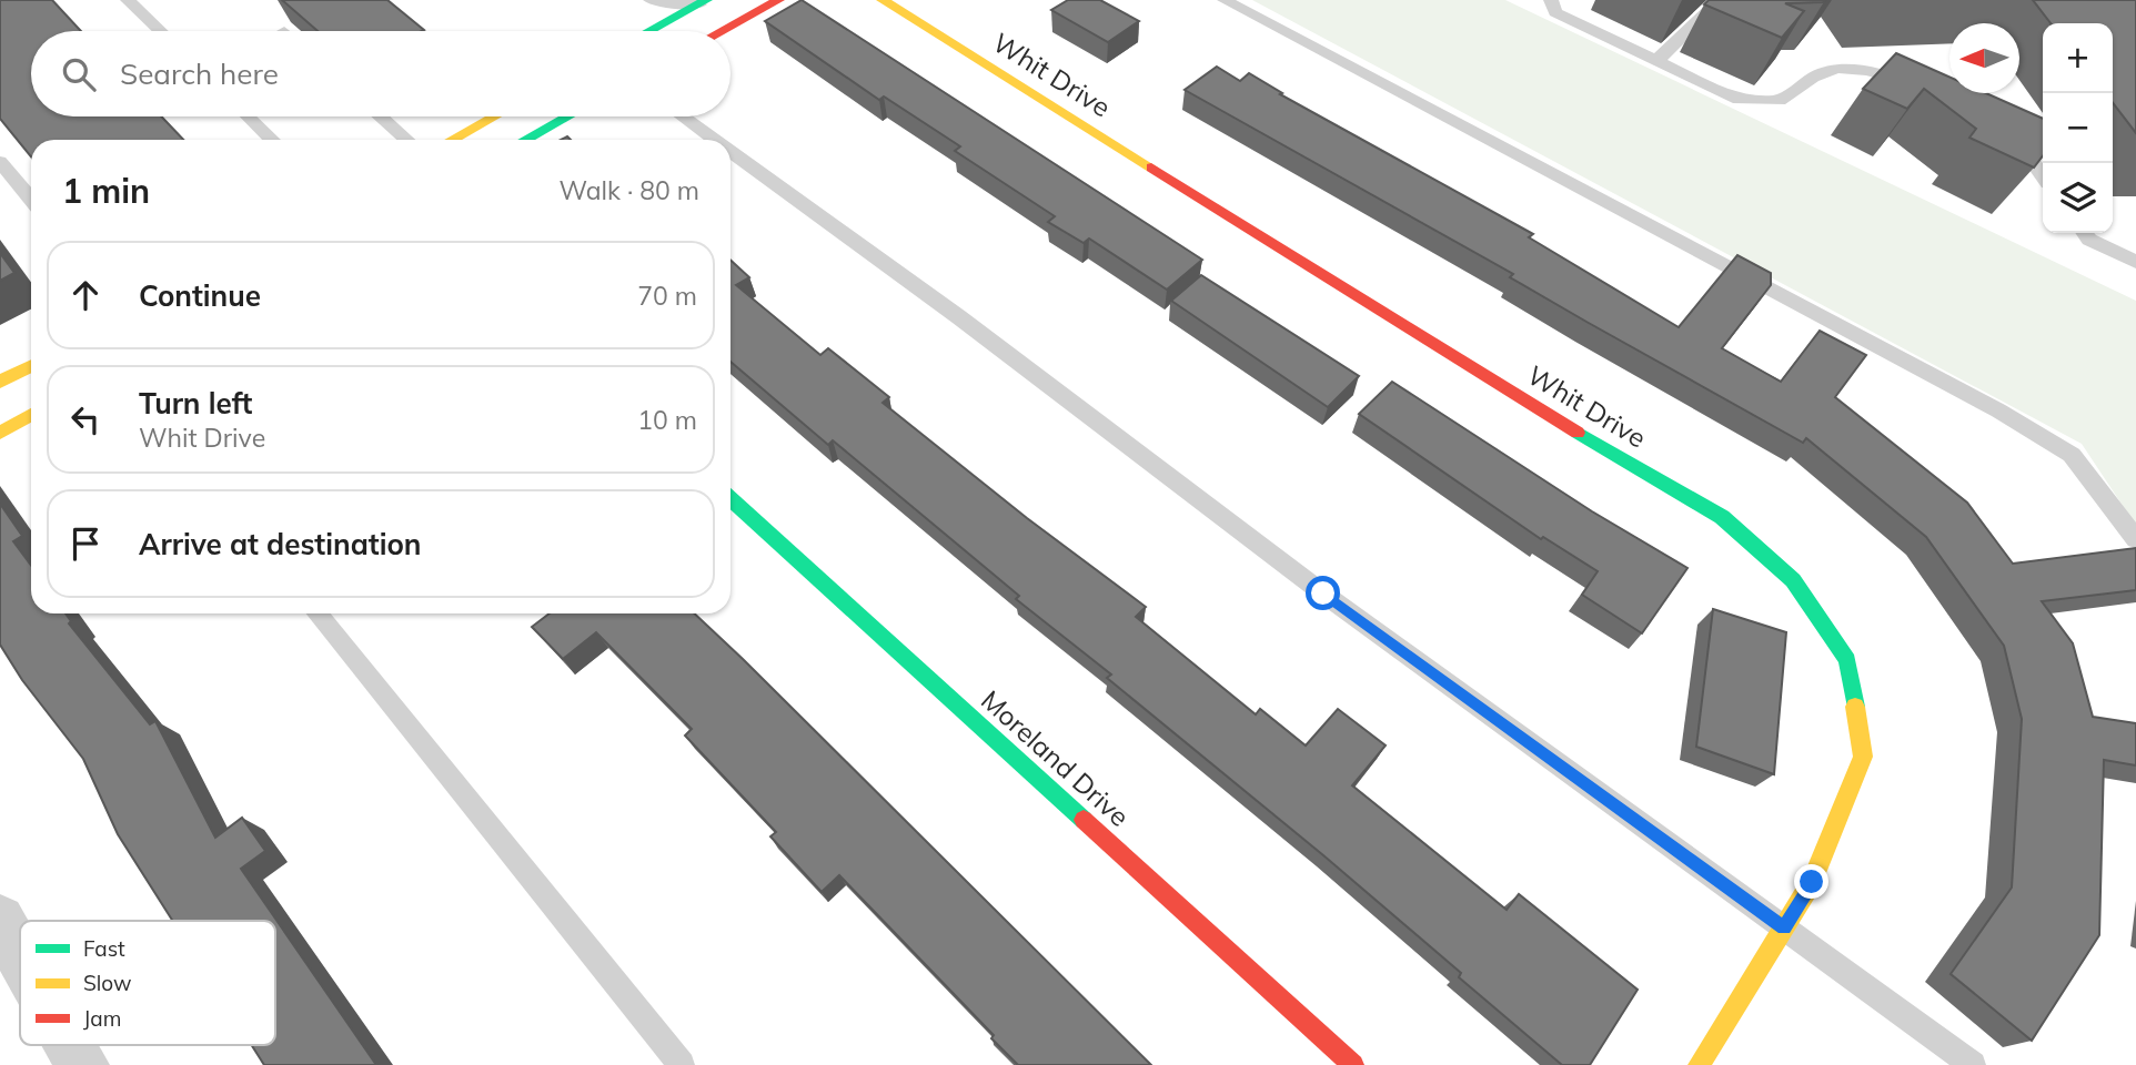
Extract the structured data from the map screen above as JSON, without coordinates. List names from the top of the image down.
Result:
{
  "streets": {
    "street": ["Whit Drive", "Moreland Drive"]
  },
  "legend": ["Fast", "Slow", "Jam"],
  "north": "left",
  "page": {
    "map_buttons": ["+", "−"],
    "search": "Search here",
    "heading": ["1 min", "Walk · 80 m"],
    "list": [
      ["Continue", "70 m"],
      ["Turn left", "Whit Drive", "10 m"],
      "Arrive at destination"
    ]
  }
}
